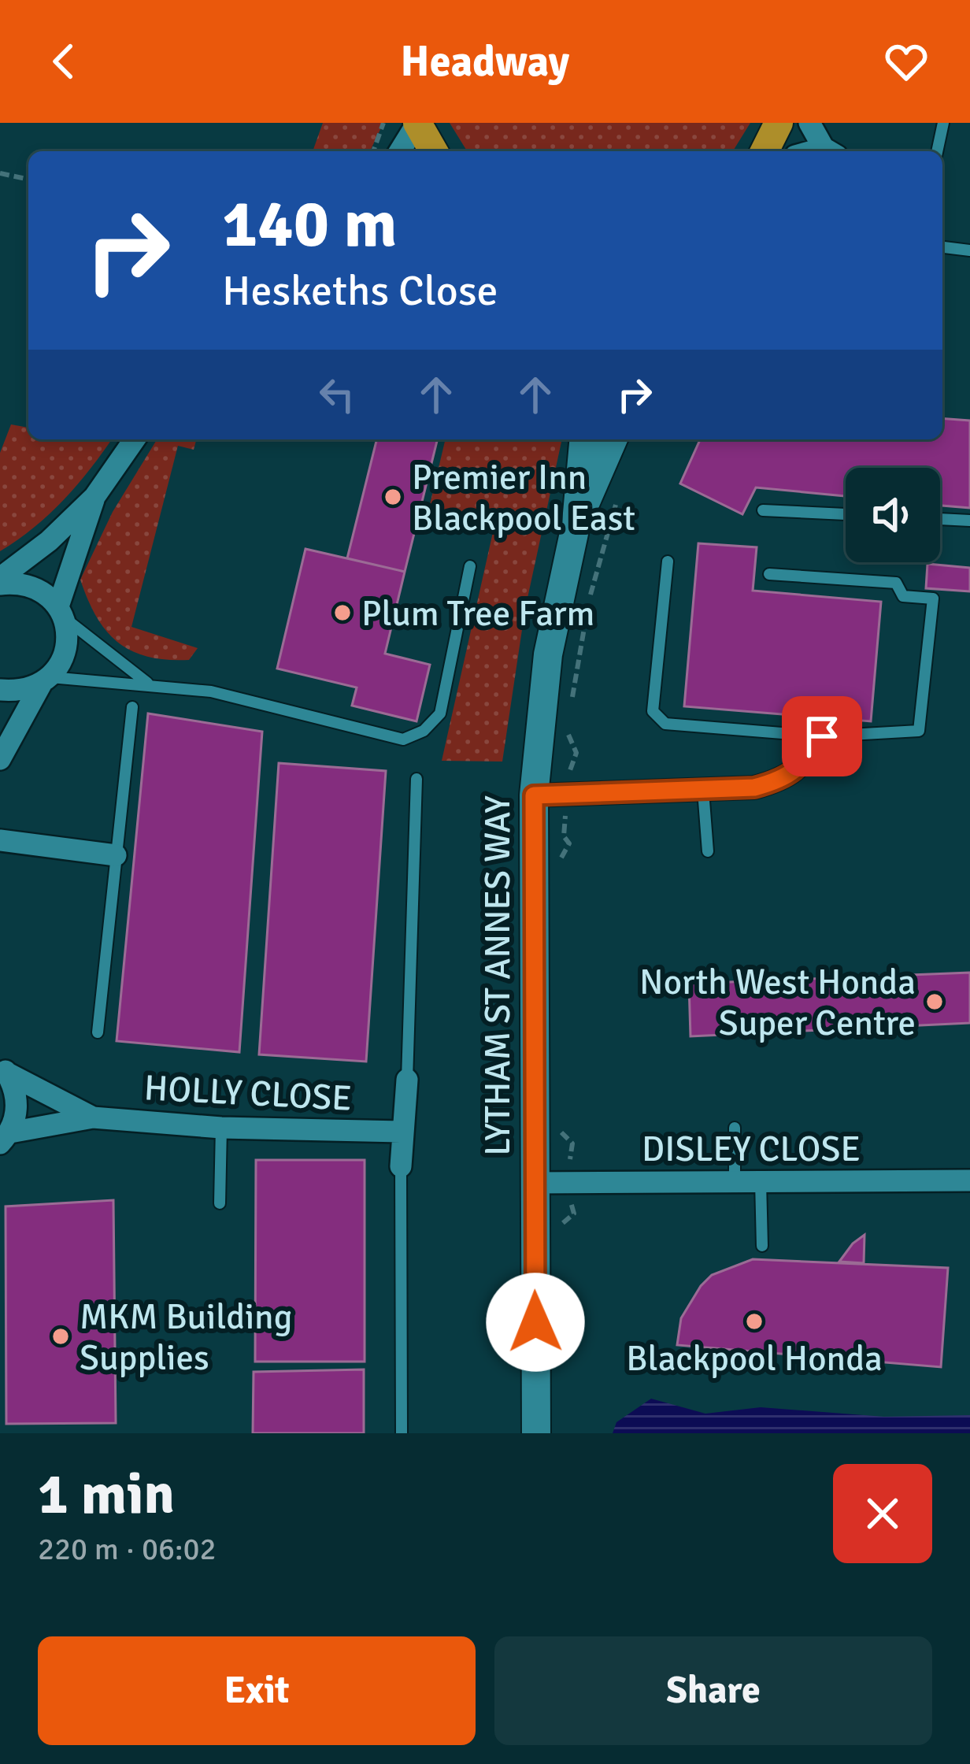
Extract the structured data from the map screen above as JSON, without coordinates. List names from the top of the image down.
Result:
{
  "streets": {
    "main road": ["LYTHAM ST ANNES WAY"],
    "street": ["HOLLY CLOSE", "DISLEY CLOSE"]
  },
  "crossings": [
    ["LYTHAM ST ANNES WAY", "DISLEY CLOSE"]
  ],
  "places": [
    "Premier Inn Blackpool East",
    "Plum Tree Farm",
    "North West Honda Super Centre",
    "Blackpool Honda",
    "MKM Building Supplies"
  ],
  "page": {
    "header": "Headway",
    "turn": ["140 m", "Heskeths Close"],
    "heading": ["1 min", "220 m · 06:02"],
    "buttons": ["Exit", "Share"]
  }
}
